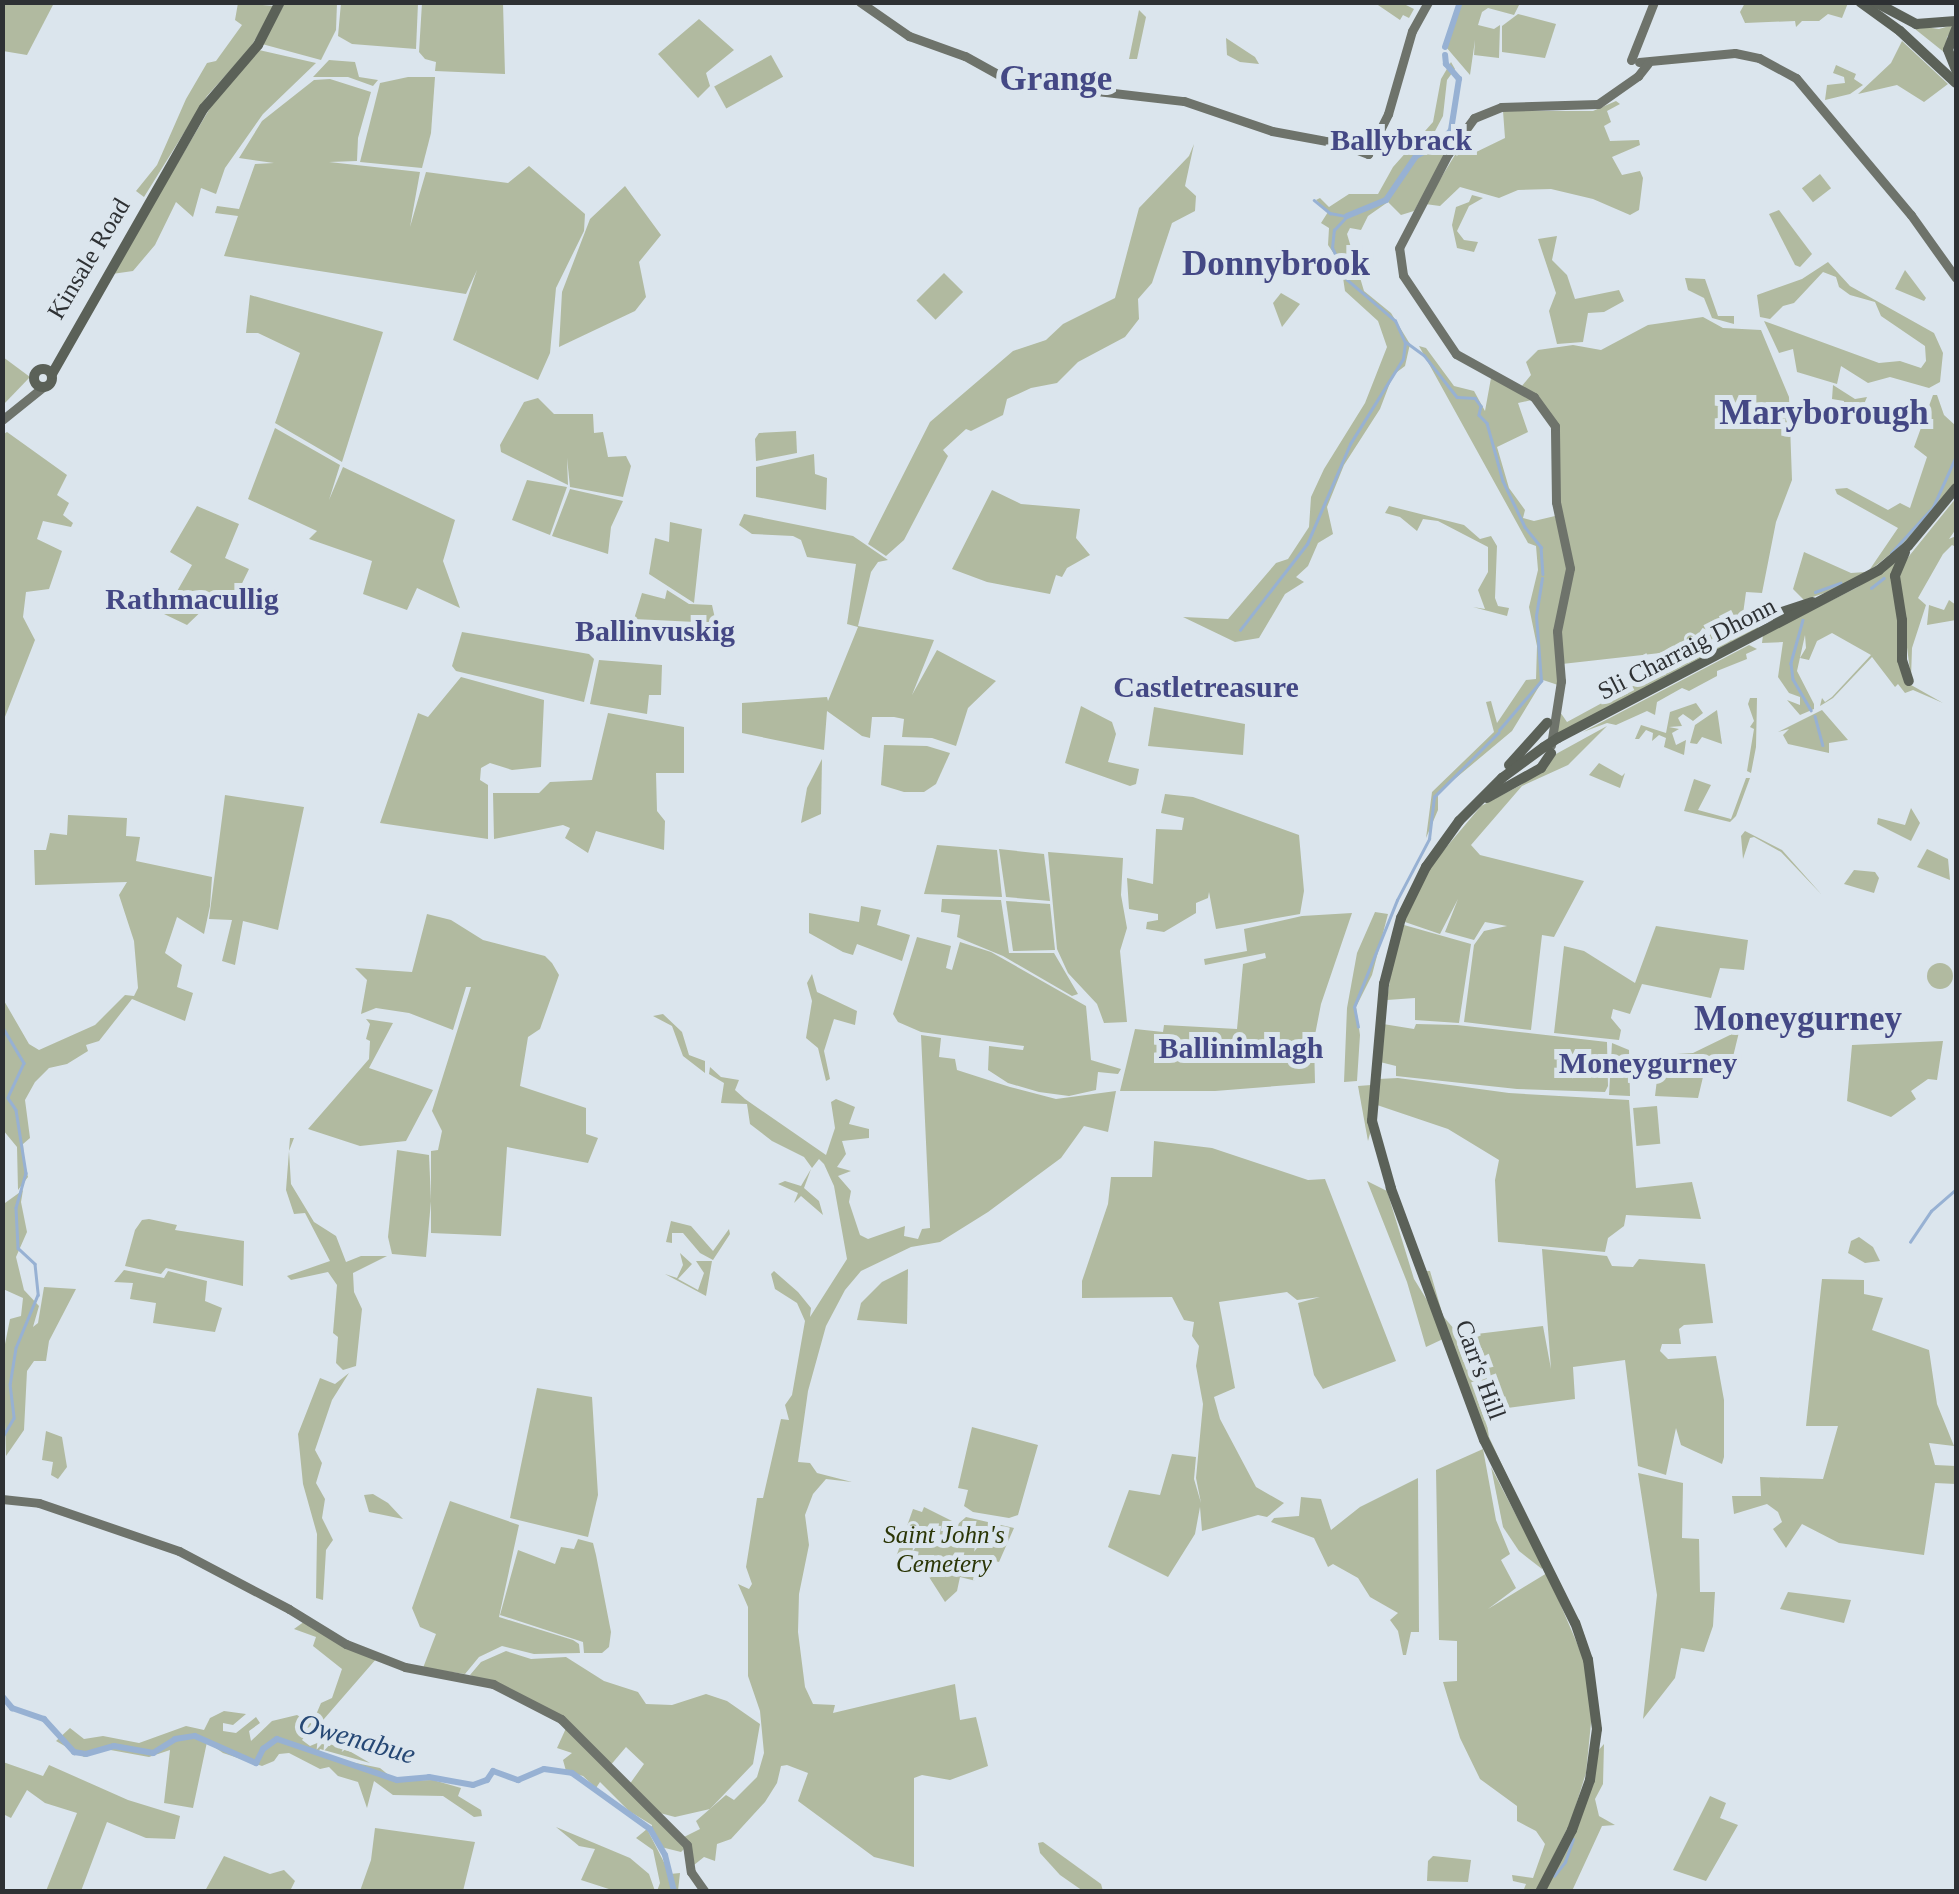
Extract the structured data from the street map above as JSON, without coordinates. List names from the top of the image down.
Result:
{
  "streets": {
    "highway": ["Kinsale Road", "Sli Charraig Dhonn", "Carr's Hill"]
  },
  "crossings": [
    ["Sli Charraig Dhonn", "Carr's Hill"]
  ],
  "districts": [
    "Grange",
    "Ballybrack",
    "Donnybrook",
    "Maryborough",
    "Rathmacullig",
    "Ballinvuskig",
    "Castletreasure",
    "Moneygurney",
    "Ballinimlagh",
    "Moneygurney"
  ],
  "water": ["Owenabue"],
  "parks": ["Saint John's Cemetery"]
}
